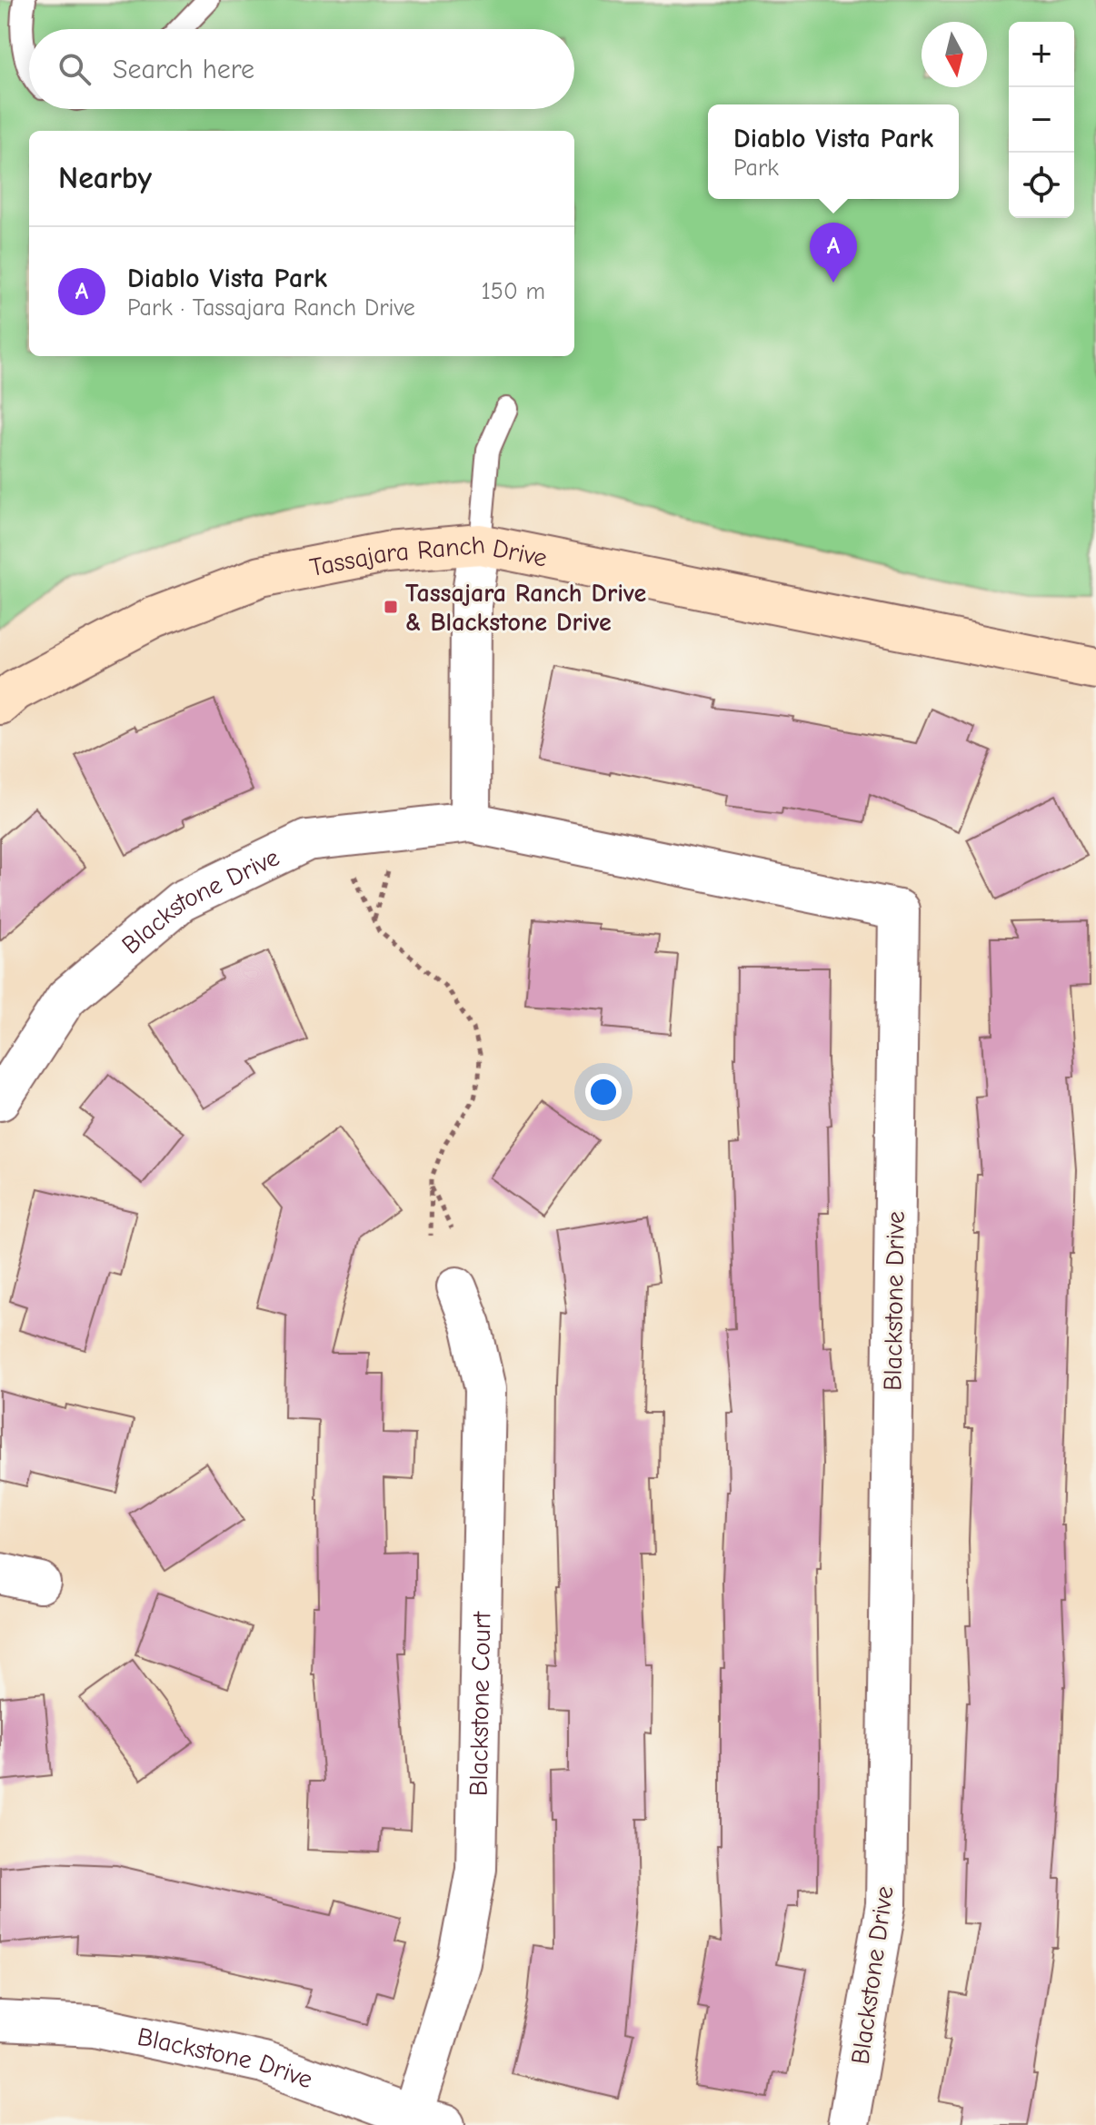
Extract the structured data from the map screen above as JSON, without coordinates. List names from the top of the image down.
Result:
{
  "streets": {
    "street": ["Tassajara Ranch Drive", "Blackstone Drive", "Blackstone Court"]
  },
  "crossings": [
    ["Blackstone Drive", "Blackstone Court"]
  ],
  "places": {
    "transit": ["Tassajara Ranch Drive & Blackstone Drive"]
  },
  "north": "bottom",
  "page": {
    "map_buttons": ["+", "−"],
    "search": "Search here",
    "popup": ["Diablo Vista Park", "Park"],
    "heading": "Nearby",
    "pins": "A",
    "list": [
      {
        "mark": "A",
        "name": "Diablo Vista Park",
        "note": "Park · Tassajara Ranch Drive",
        "value": "150 m"
      }
    ]
  }
}
